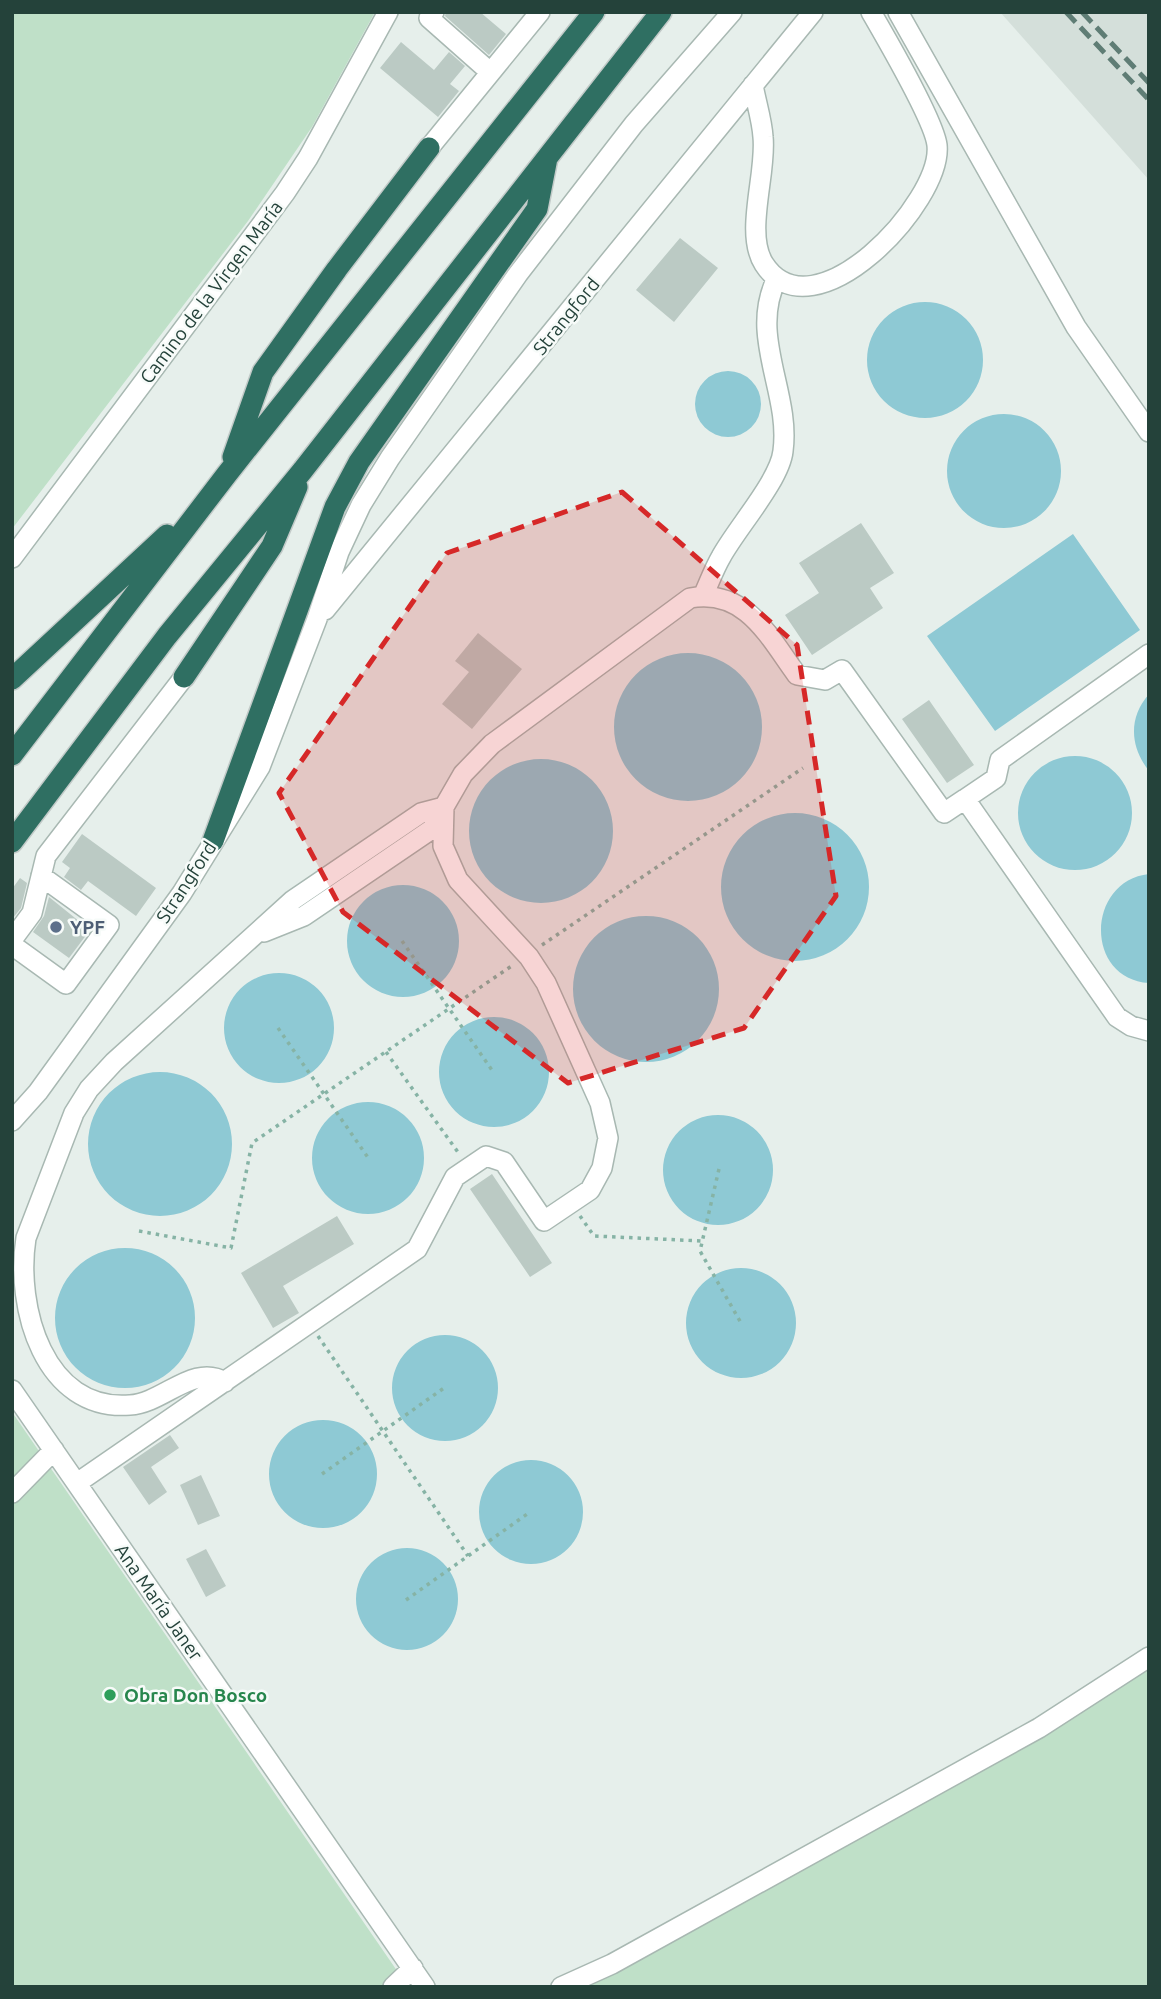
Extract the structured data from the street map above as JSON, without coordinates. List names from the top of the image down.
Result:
{
  "streets": {
    "street": ["Camino de la Virgen María", "Strangford", "Ana María Janer"]
  },
  "places": ["YPF", "Obra Don Bosco"]
}
